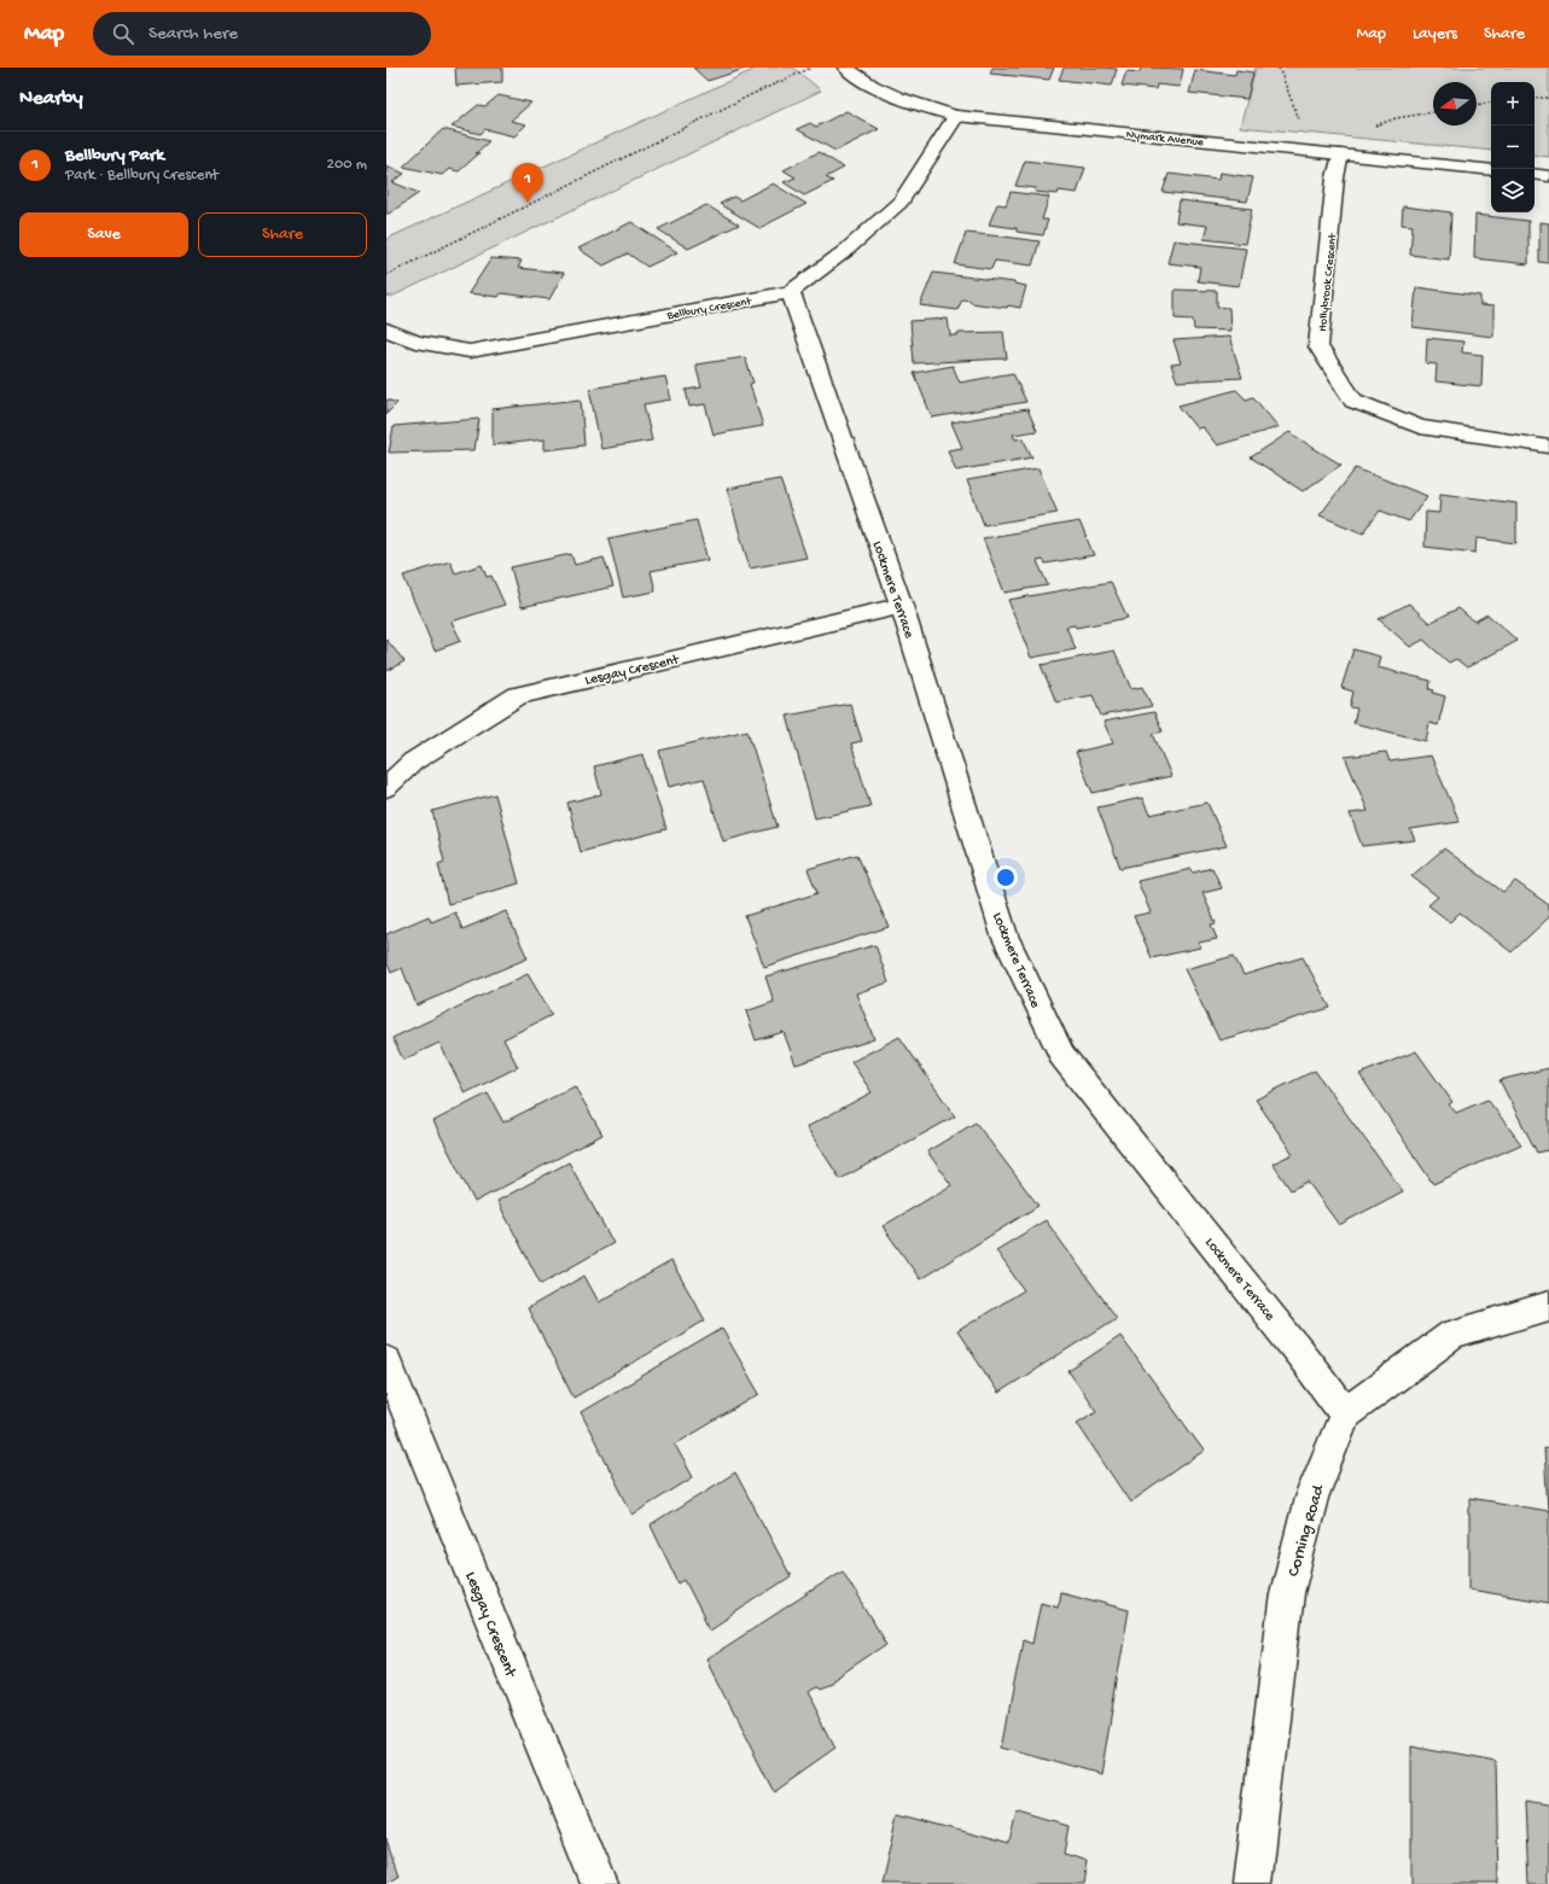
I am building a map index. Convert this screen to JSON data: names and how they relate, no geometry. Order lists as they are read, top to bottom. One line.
{"streets":{"street":["Nymark Avenue","Hollybrook Crescent","Bellbury Crescent","Lockmere Terrace","Lesgay Crescent","Corning Road"]},"crossings":[["Nymark Avenue","Hollybrook Crescent"],["Nymark Avenue","Bellbury Crescent"],["Bellbury Crescent","Lockmere Terrace"],["Lockmere Terrace","Lesgay Crescent"],["Lockmere Terrace","Corning Road"]],"north":"left","page":{"header":"Map","search":"Search here","nav":["Map","Layers","Share"],"heading":"Nearby","map_buttons":["+","−"],"list":[{"mark":"1","name":"Bellbury Park","note":"Park · Bellbury Crescent","value":"200 m"}],"pins":"1","buttons":["Save","Share"]}}
